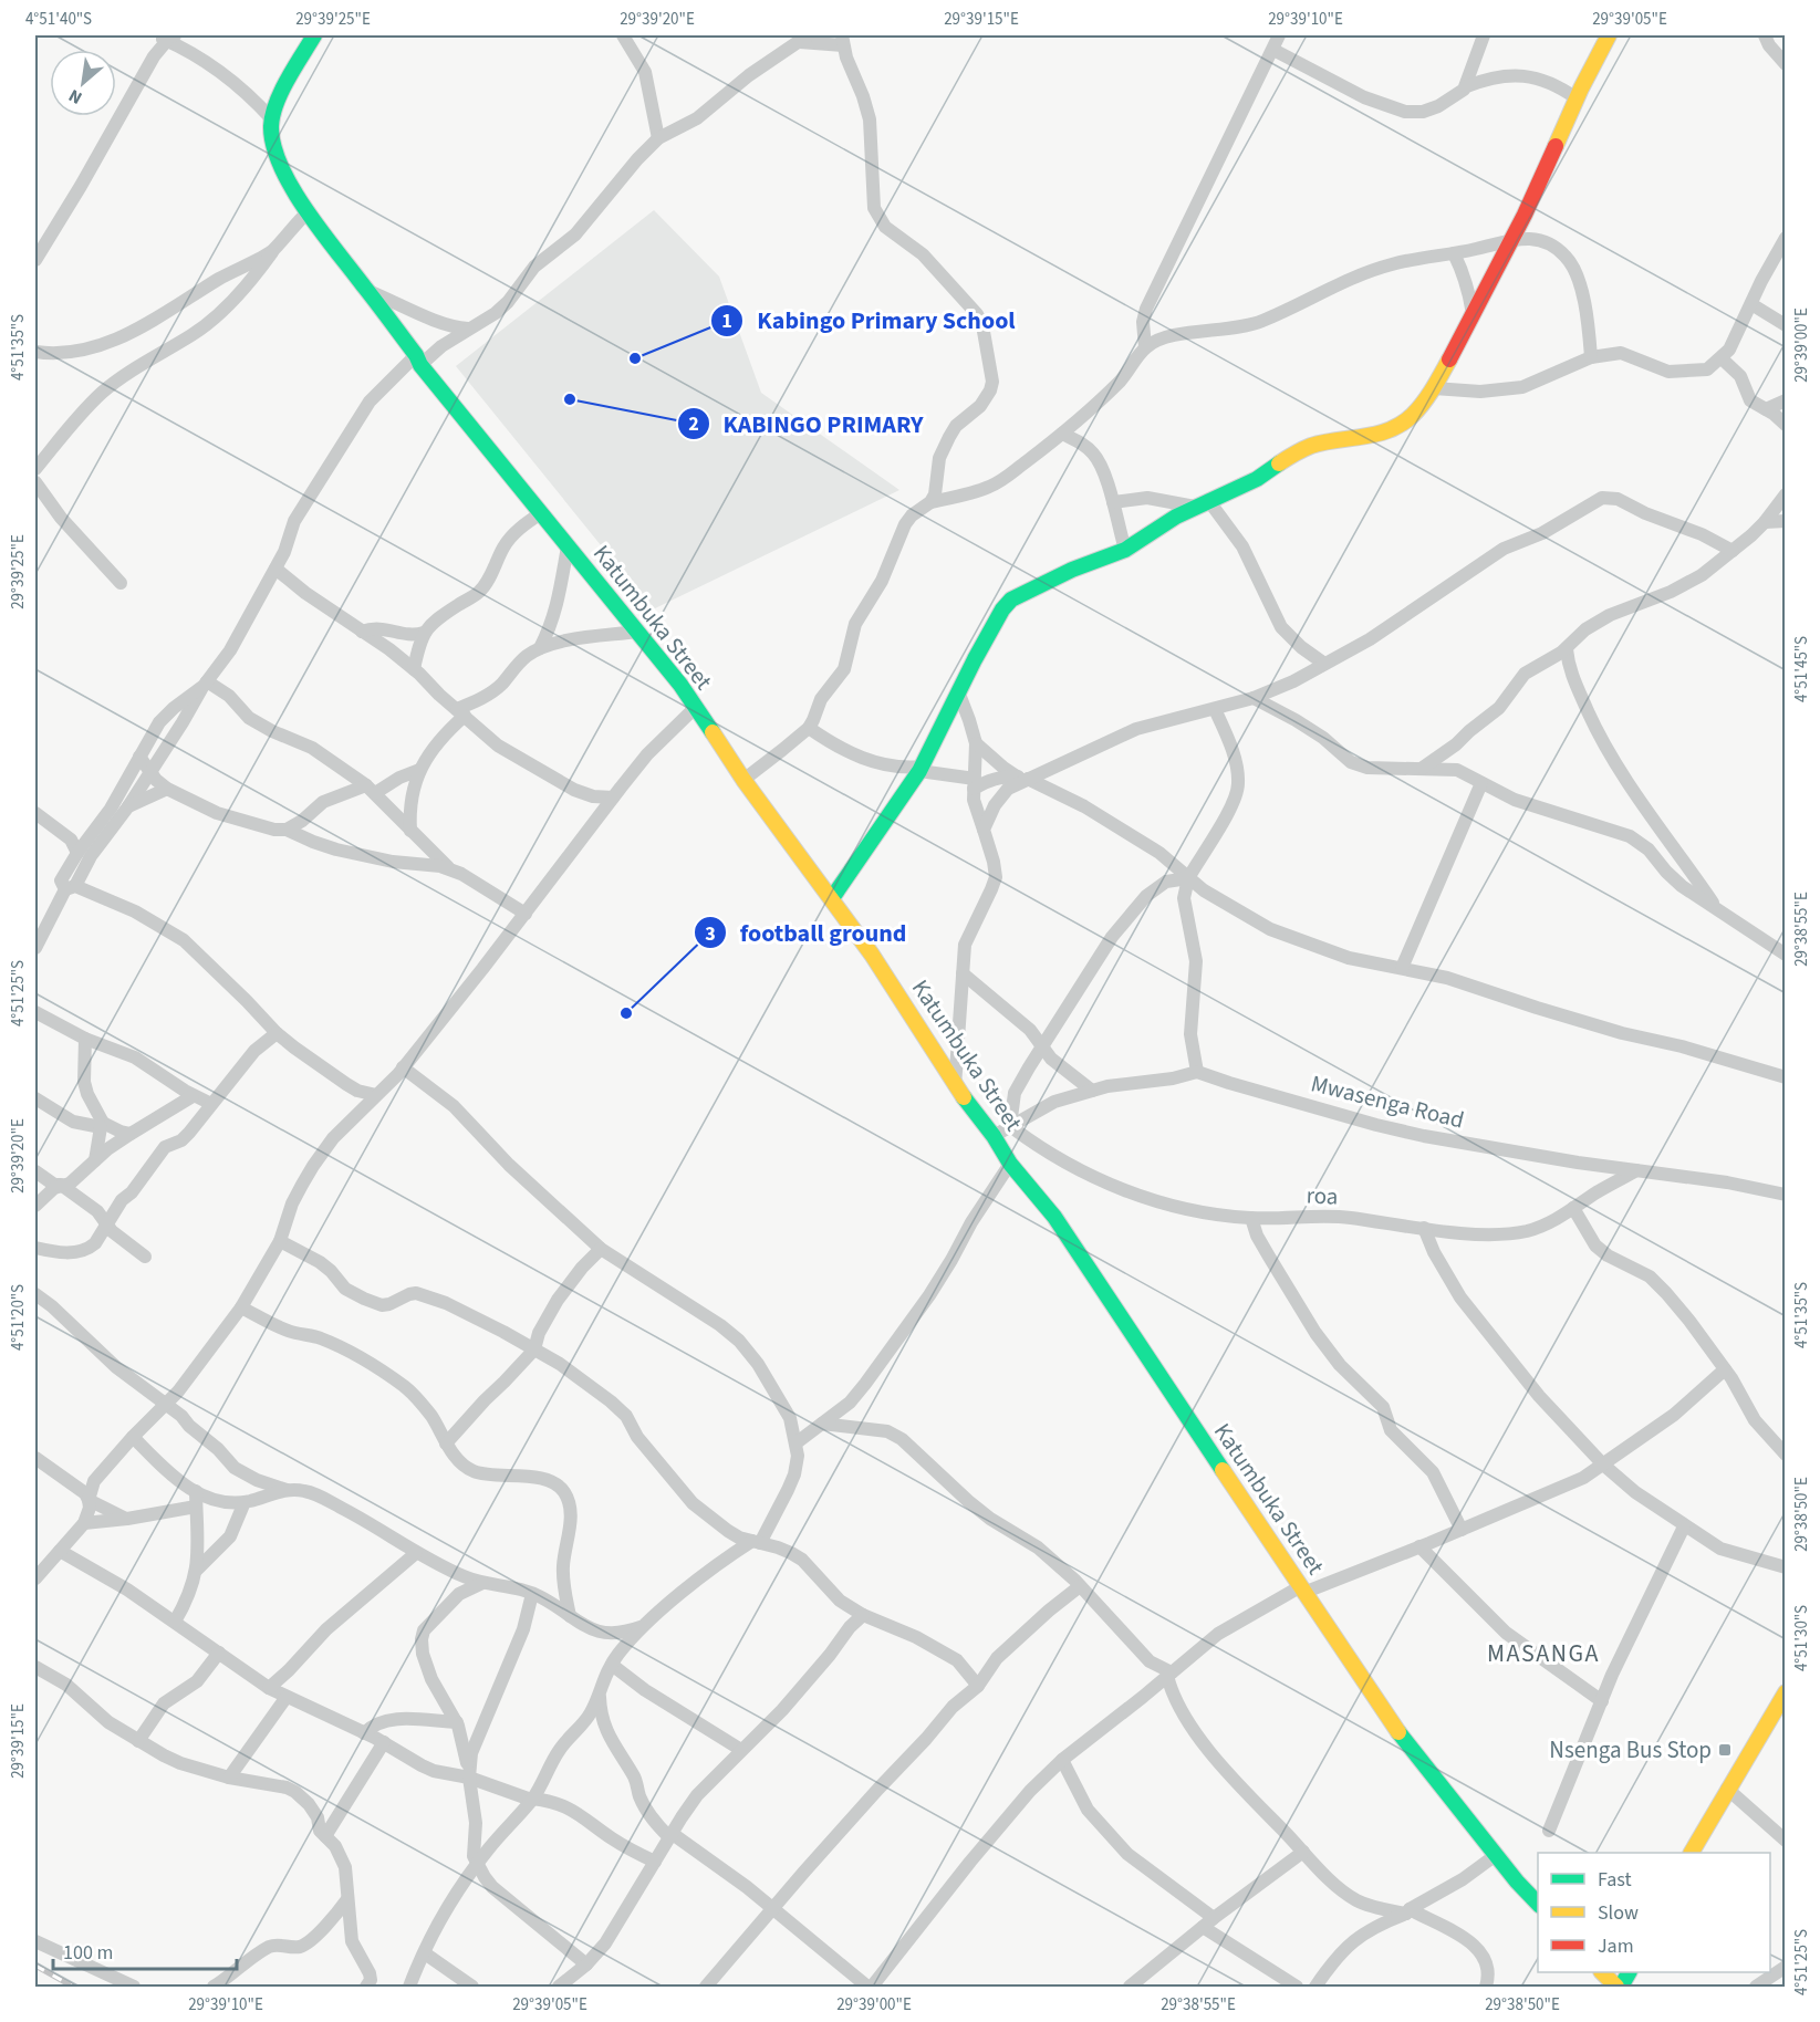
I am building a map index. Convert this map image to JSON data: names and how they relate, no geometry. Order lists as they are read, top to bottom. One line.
{"streets":{"main road":["Katumbuka Street"],"street":["Mwasenga Road","roa"]},"crossings":[["Mwasenga Road","roa"]],"districts":["MASANGA"],"places":{"other":["Kabingo Primary School","KABINGO PRIMARY","football ground"],"transit":["Nsenga Bus Stop"]},"legend":["Fast","Slow","Jam"],"scale_bar":"100 m","north":"bottom left","coordinates":["4°51'40\"S","29°39'25\"E","29°39'20\"E","29°39'15\"E","29°39'10\"E","29°39'05\"E","29°39'00\"E","4°51'35\"S","4°51'45\"S","29°38'55\"E","4°51'25\"S","4°51'20\"S","29°38'50\"E","4°51'30\"S"]}
